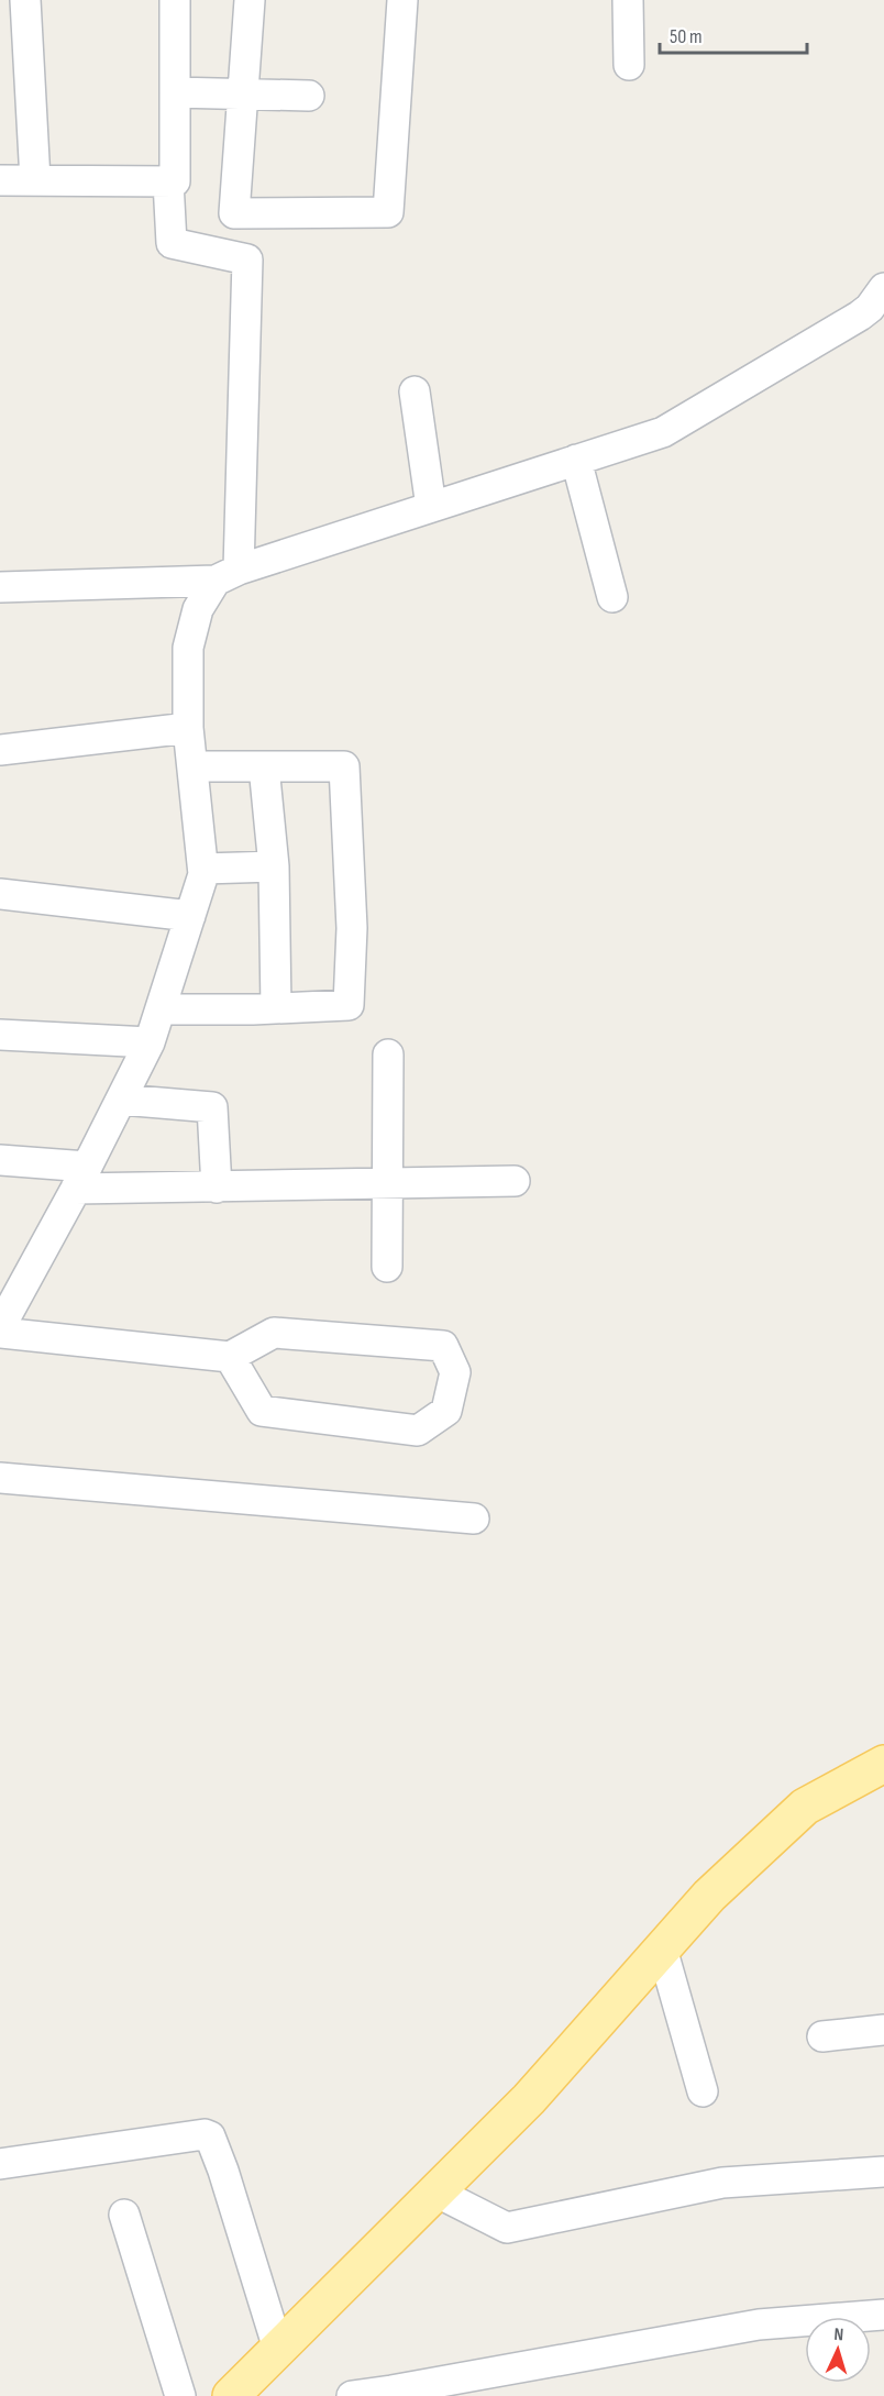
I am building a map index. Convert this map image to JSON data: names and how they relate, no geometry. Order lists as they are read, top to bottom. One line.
{"scale_bar":"50 m","north":"top"}
